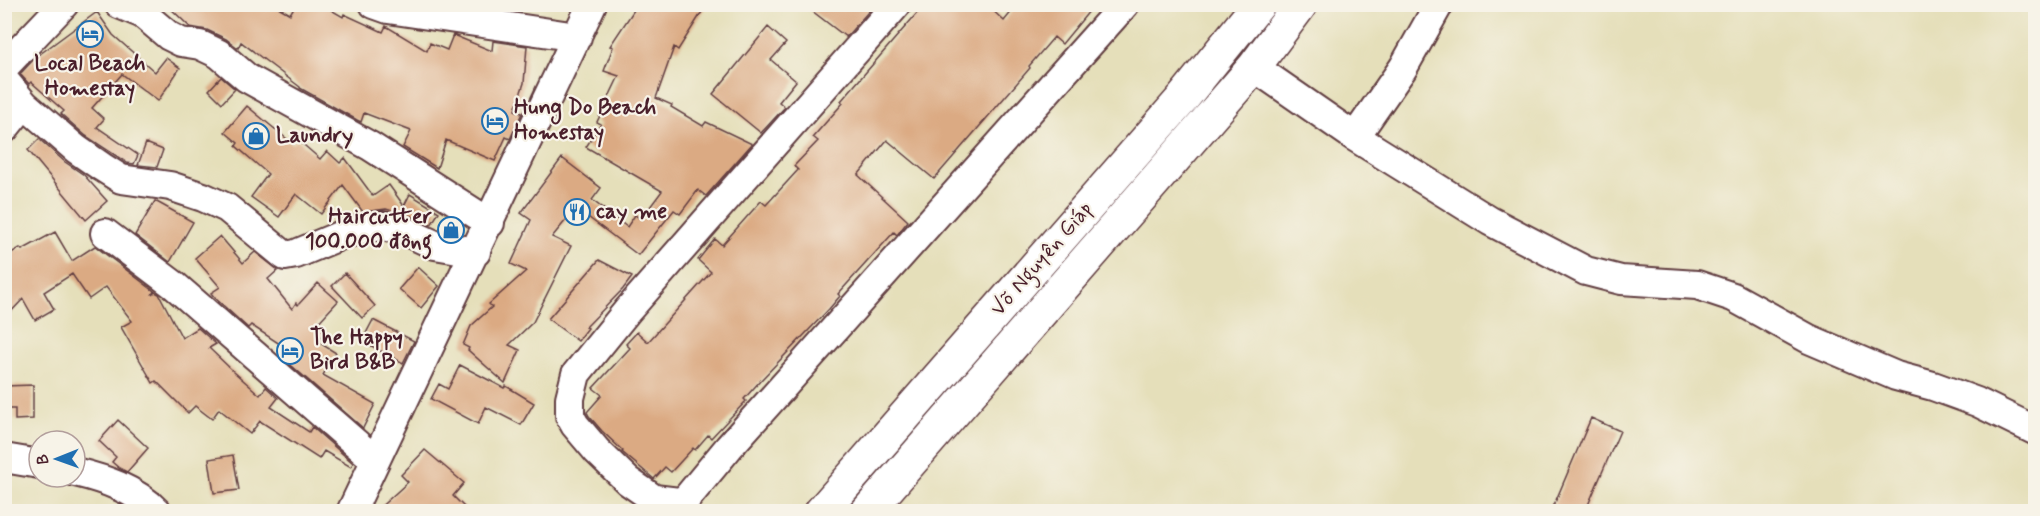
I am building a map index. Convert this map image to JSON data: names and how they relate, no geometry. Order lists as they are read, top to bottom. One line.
{"streets":{"main road":["Võ Nguyên Giáp"]},"places":{"hotel":["Local Beach Homestay","Hung Do Beach Homestay","The Happy Bird B&B"],"shop":["Laundry","Haircutter 100.000 đông"],"restaurant":["cay me"]},"north":"left"}
